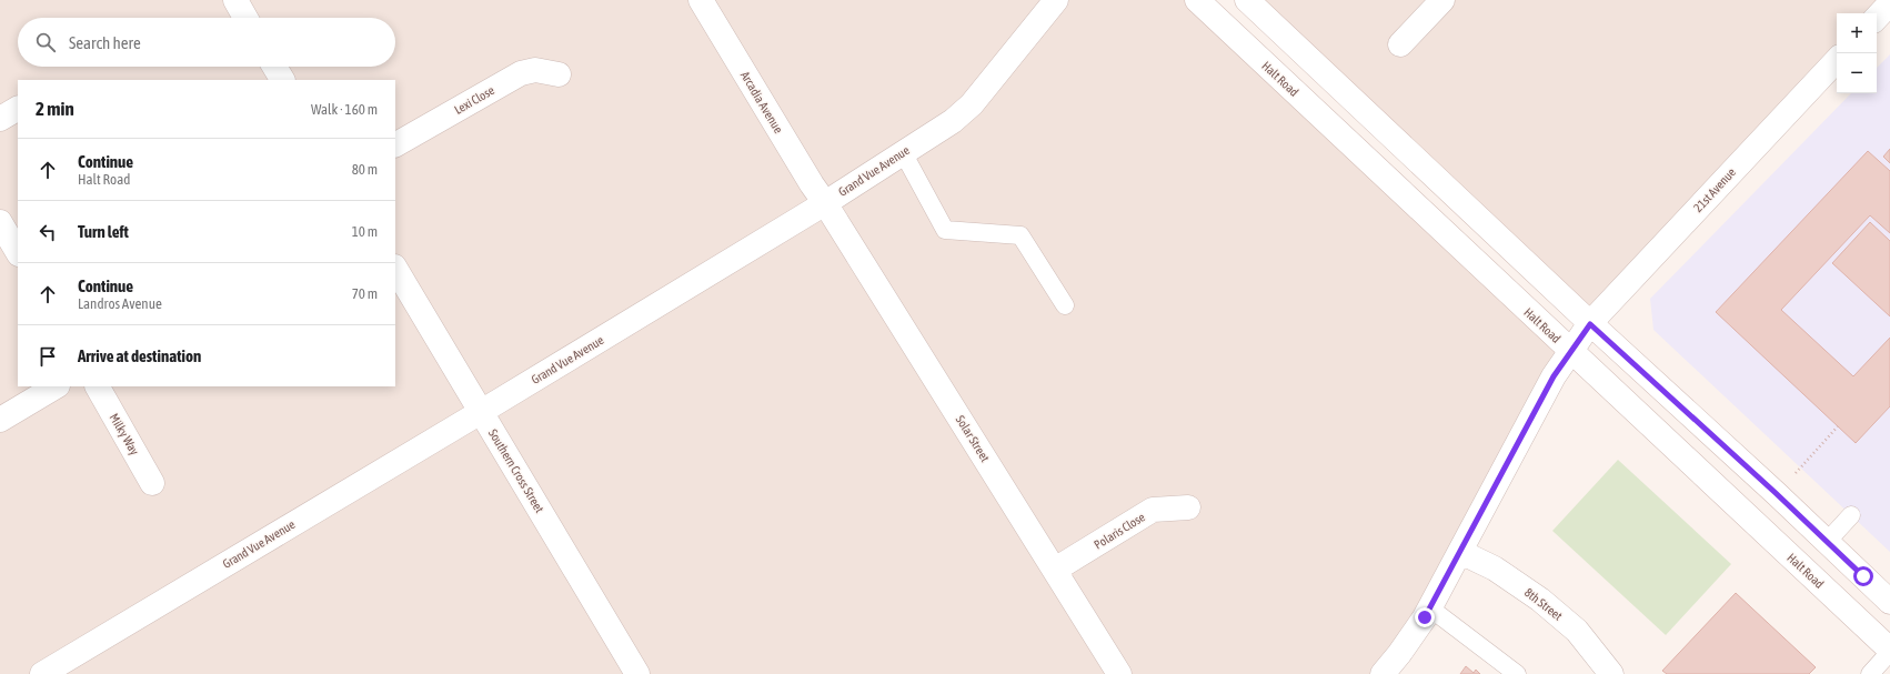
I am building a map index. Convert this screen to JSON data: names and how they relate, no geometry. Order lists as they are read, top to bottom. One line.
{"streets":{"street":["Halt Road","Lexi Close","Arcadia Avenue","Grand Vue Avenue","21st Avenue","Milky Way","Solar Street","Southern Cross Street","Polaris Close","8th Street"]},"crossings":[["Halt Road","21st Avenue"],["Arcadia Avenue","Grand Vue Avenue"],["Arcadia Avenue","Solar Street"],["Grand Vue Avenue","Solar Street"],["Grand Vue Avenue","Southern Cross Street"],["21st Avenue","8th Street"],["Solar Street","Polaris Close"]],"page":{"map_buttons":["+","−"],"search":"Search here","heading":["2 min","Walk · 160 m"],"list":[["Continue","Halt Road","80 m"],["Turn left","10 m"],["Continue","Landros Avenue","70 m"],"Arrive at destination"]}}
